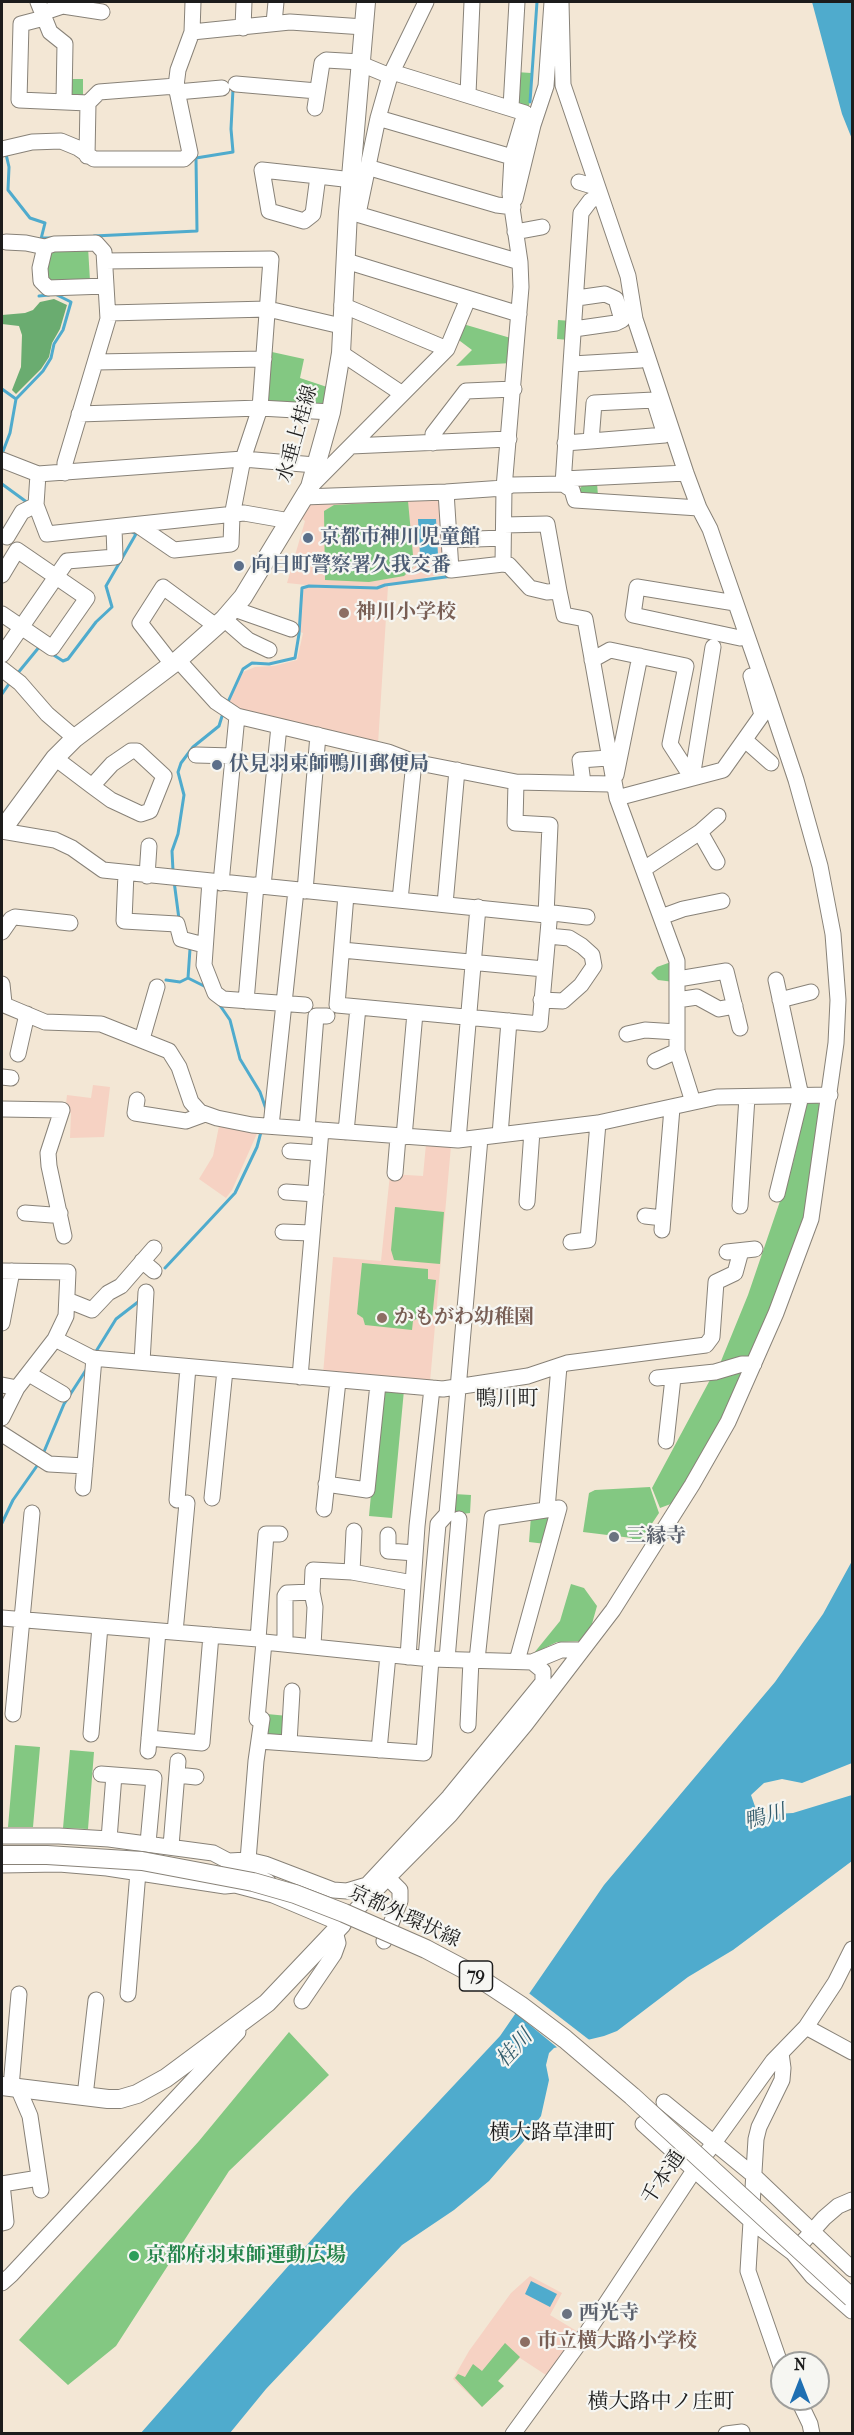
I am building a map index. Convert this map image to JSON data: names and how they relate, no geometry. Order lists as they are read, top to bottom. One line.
{"streets":{"main road":["水垂上桂線","京都外環状線","79"],"street":["千本通"]},"districts":["鴨川町","横大路草津町","横大路中ノ庄町"],"water":["鴨川","桂川"],"places":["京都市神川児童館","向日町警察署久我交番","神川小学校","伏見羽束師鴨川郵便局","かもがわ幼稚園","三縁寺","京都府羽束師運動広場","西光寺","市立横大路小学校"],"north":"top"}
